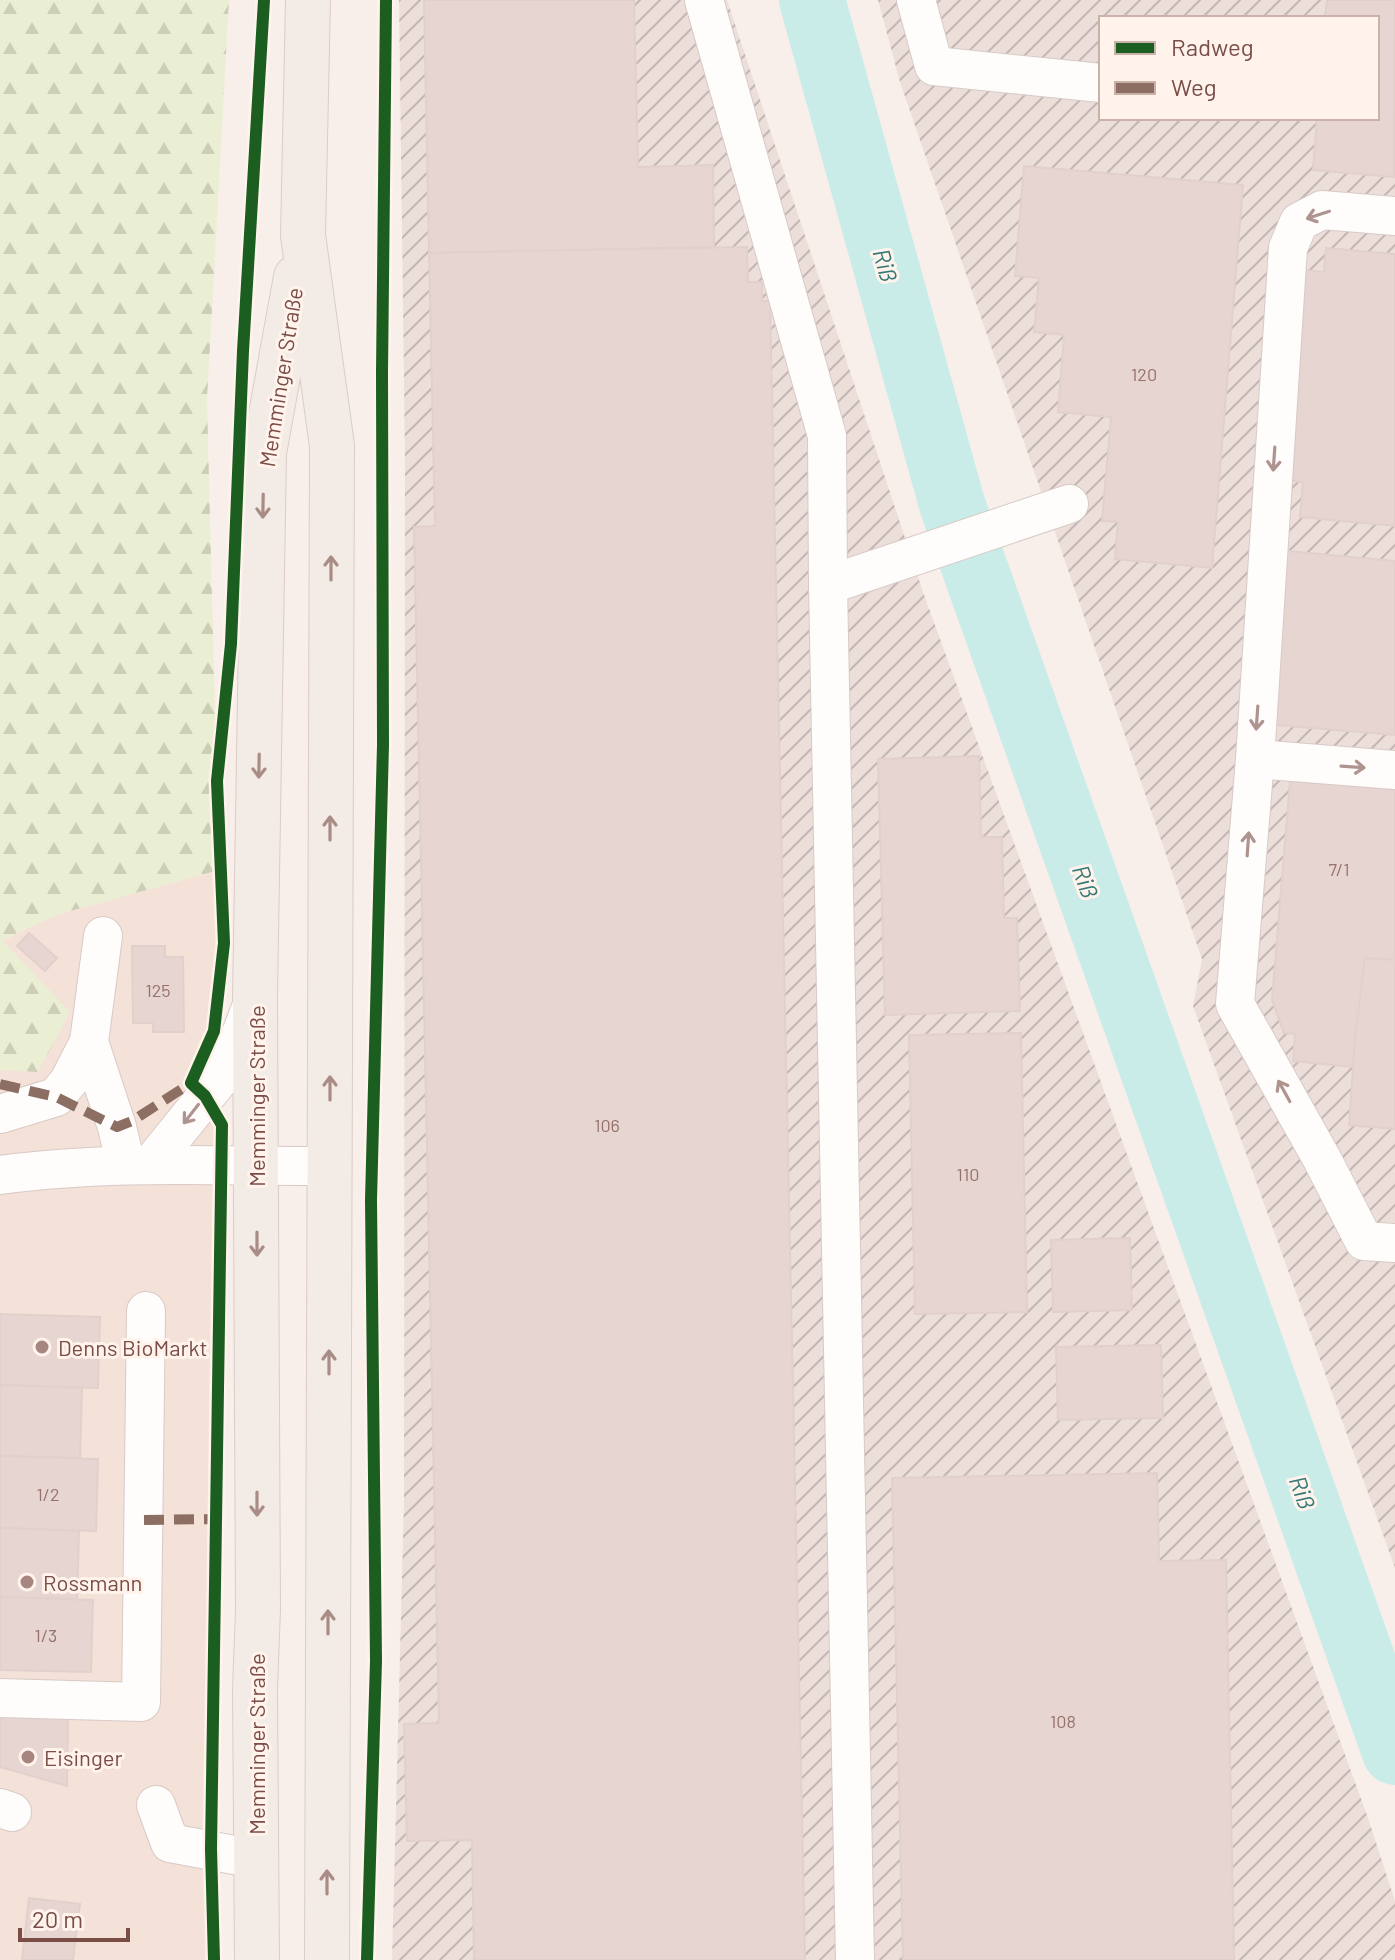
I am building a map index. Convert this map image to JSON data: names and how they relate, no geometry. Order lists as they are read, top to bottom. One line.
{"streets":{"main road":["Memminger Straße"]},"water":["Riß"],"places":["Denns BioMarkt","Rossmann","Eisinger"],"house_numbers":["120","7/1","125","106","110","1/2","1/3","108"],"legend":["Radweg","Weg"],"scale_bar":"20 m"}
